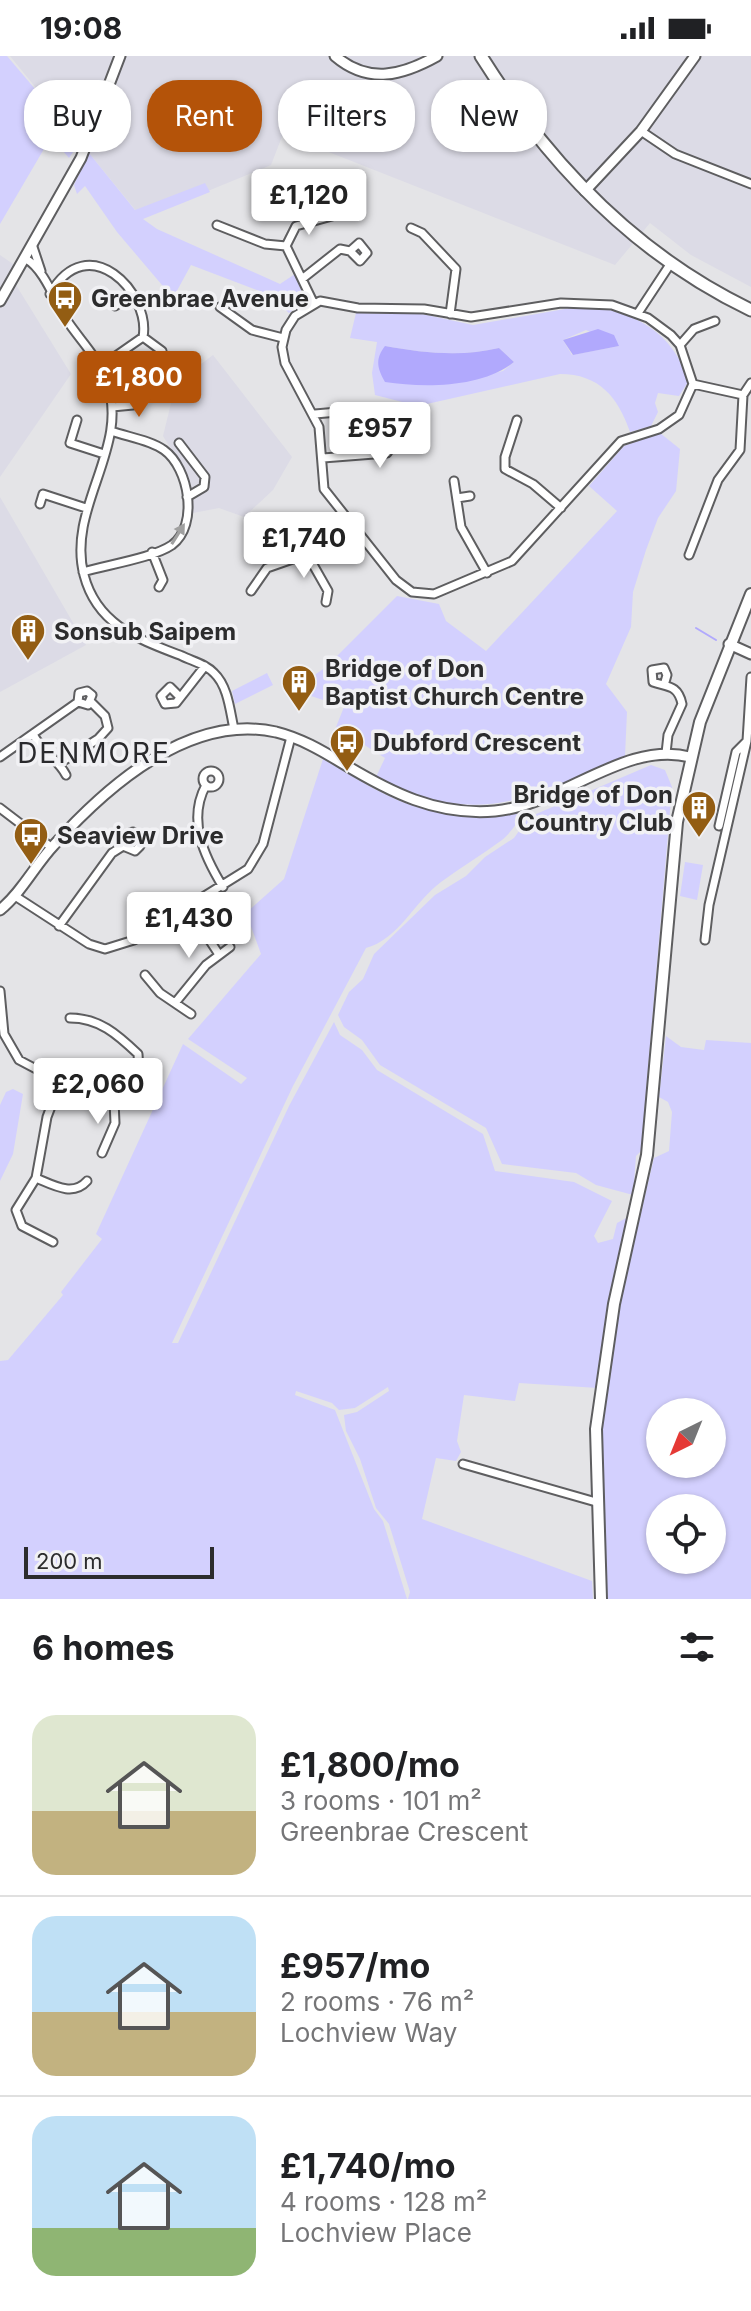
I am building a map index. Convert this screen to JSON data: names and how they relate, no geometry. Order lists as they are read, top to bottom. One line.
{"districts":["DENMORE"],"places":{"bus stop":["Greenbrae Avenue","Dubford Crescent","Seaview Drive"],"building":["Sonsub Saipem","Bridge of Don Baptist Church Centre","Bridge of Don Country Club"]},"scale_bar":"200 m","north":"bottom left","page":{"status":"19:08","chip":["Buy","Rent","Filters","New"],"price":["£1,120","£1,800","£957","£1,740","£1,430","£2,060"],"scale":"200 m","heading":"6 homes","list":[{"name":"£1,800/mo","note":"3 rooms · 101 m² · Greenbrae Crescent"},{"name":"£957/mo","note":"2 rooms · 76 m² · Lochview Way"},{"name":"£1,740/mo","note":"4 rooms · 128 m² · Lochview Place"}]}}
